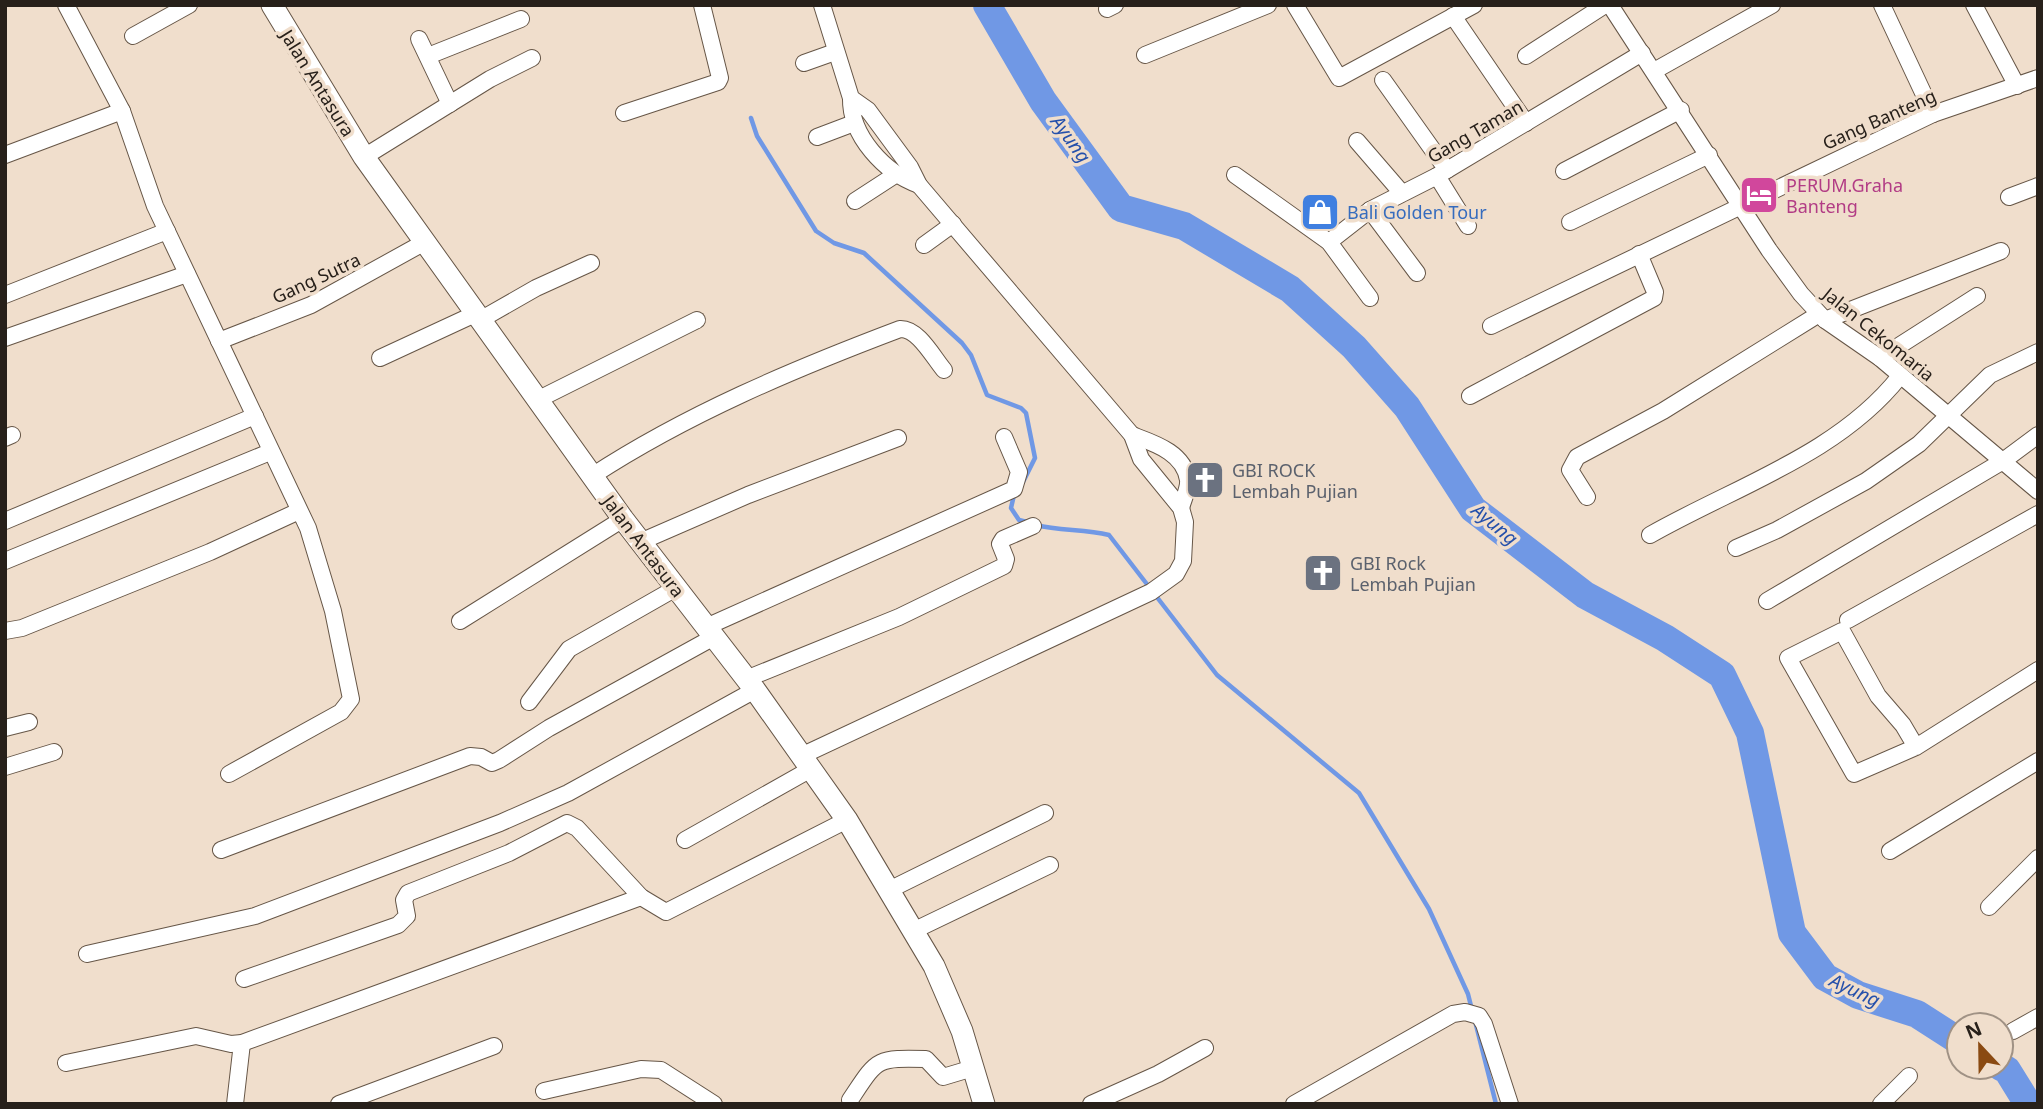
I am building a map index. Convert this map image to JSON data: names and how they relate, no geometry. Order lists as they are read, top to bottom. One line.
{"streets":{"main road":["Jalan Antasura"],"street":["Gang Banteng","Gang Taman","Gang Sutra","Jalan Cekomaria"]},"crossings":[["Jalan Antasura","Gang Sutra"],["Gang Banteng","Jalan Cekomaria"],["Gang Taman","Jalan Cekomaria"]],"water":["Ayung"],"places":{"hotel":["PERUM.Graha Banteng"],"shop":["Bali Golden Tour"],"church":["GBI ROCK Lembah Pujian","GBI Rock Lembah Pujian"]},"north":"top"}
